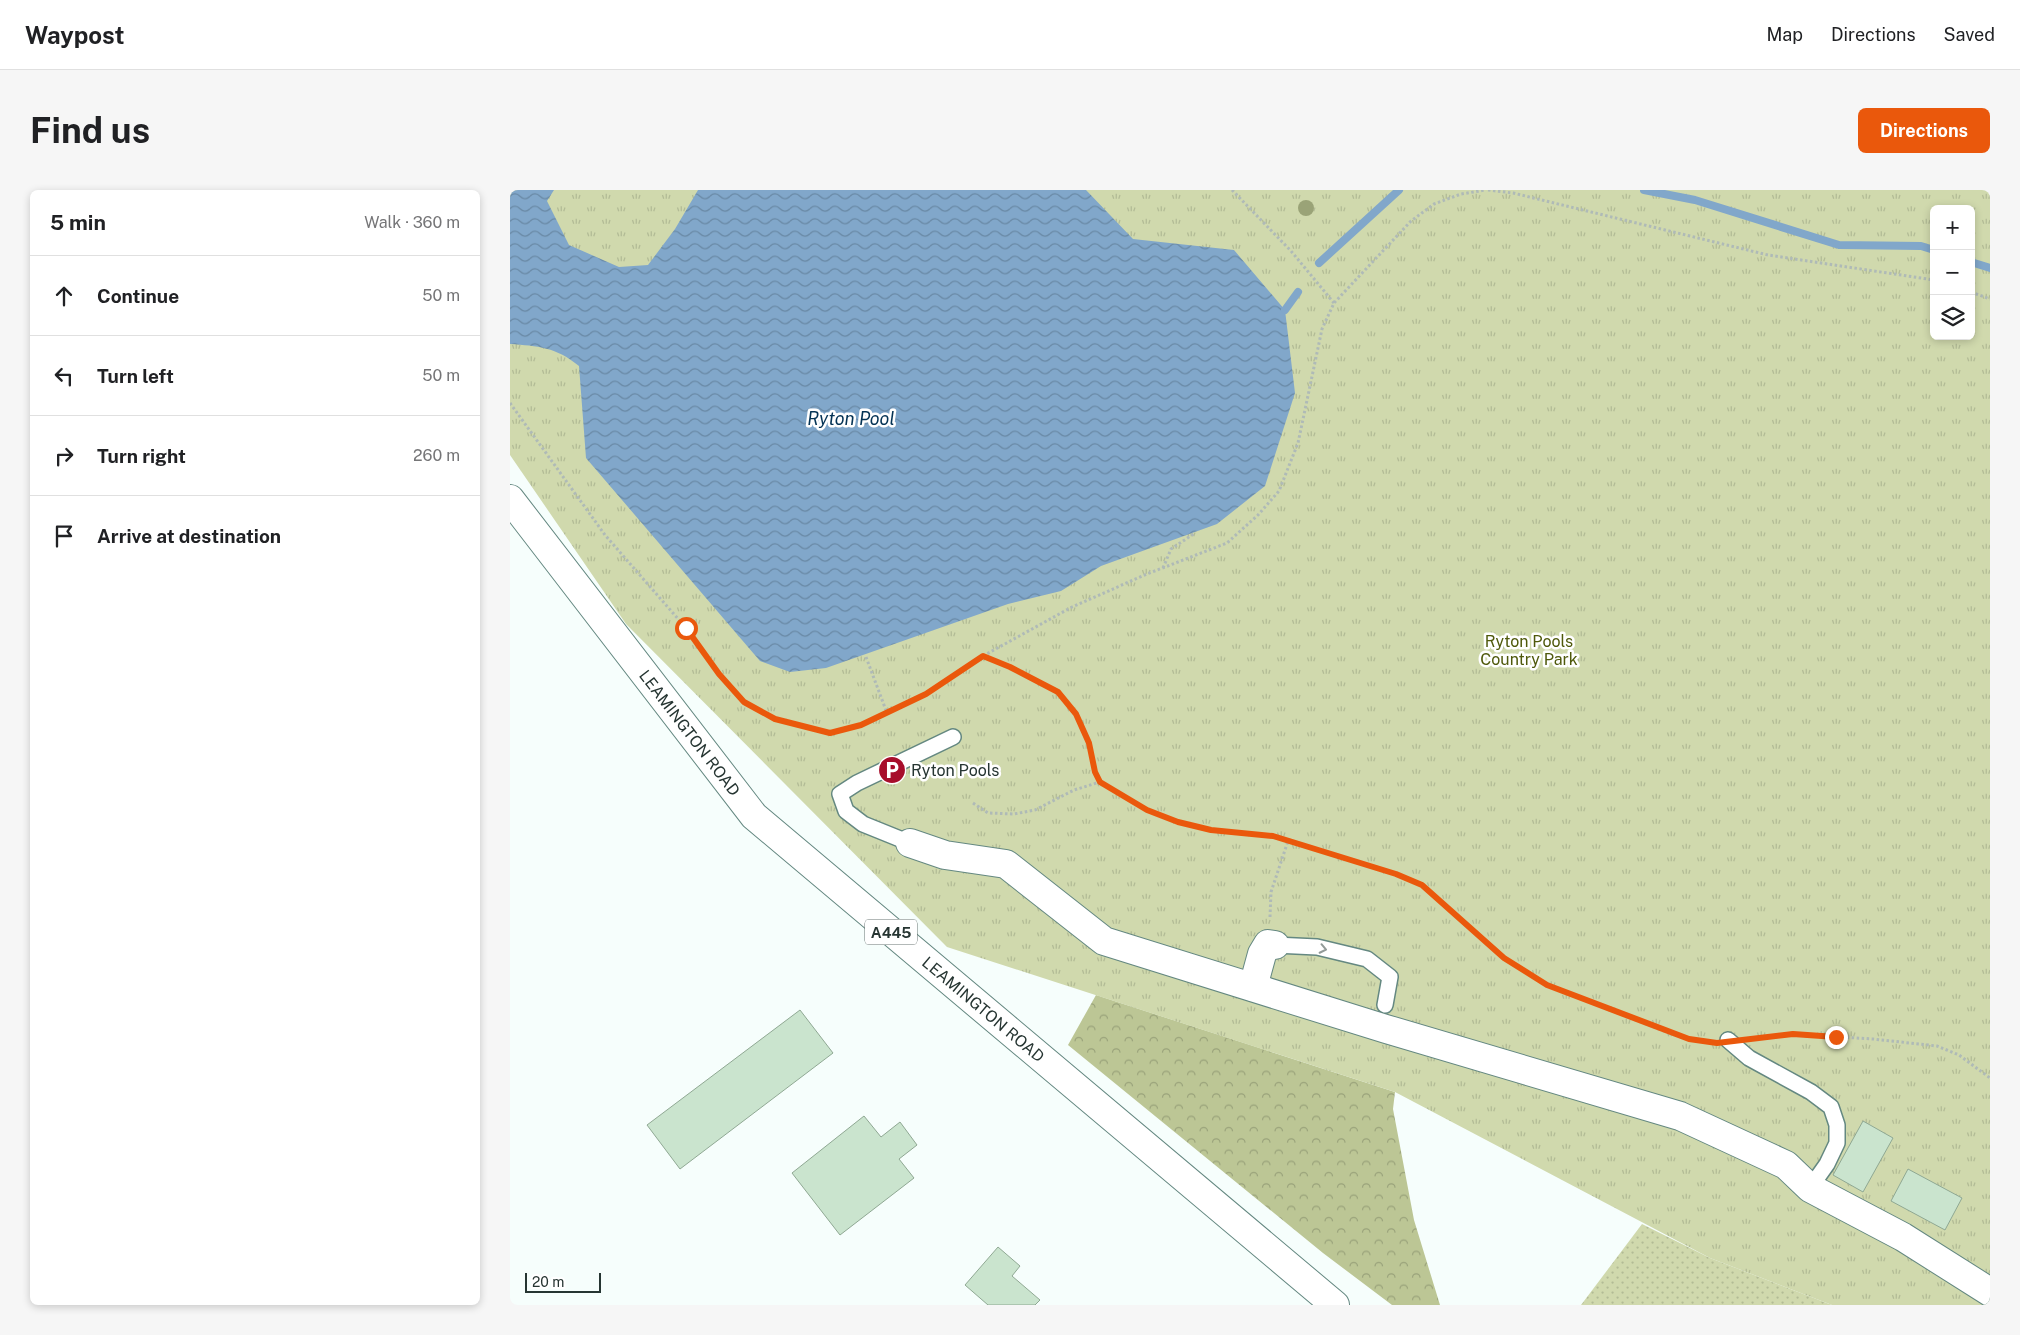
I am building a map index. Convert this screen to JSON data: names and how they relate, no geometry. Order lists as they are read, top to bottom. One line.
{"streets":{"street":["LEAMINGTON ROAD","A445"]},"water":["Ryton Pool"],"parks":["Ryton Pools Country Park"],"places":{"parking":["Ryton Pools"]},"scale_bar":"20 m","page":{"header":"Waypost","nav":["Map","Directions","Saved"],"buttons":"Directions","title":"Find us","heading":["5 min","Walk · 360 m"],"map_buttons":["+","−"],"list":[["Continue","50 m"],["Turn left","50 m"],["Turn right","260 m"],"Arrive at destination"],"scale":"20 m"}}
